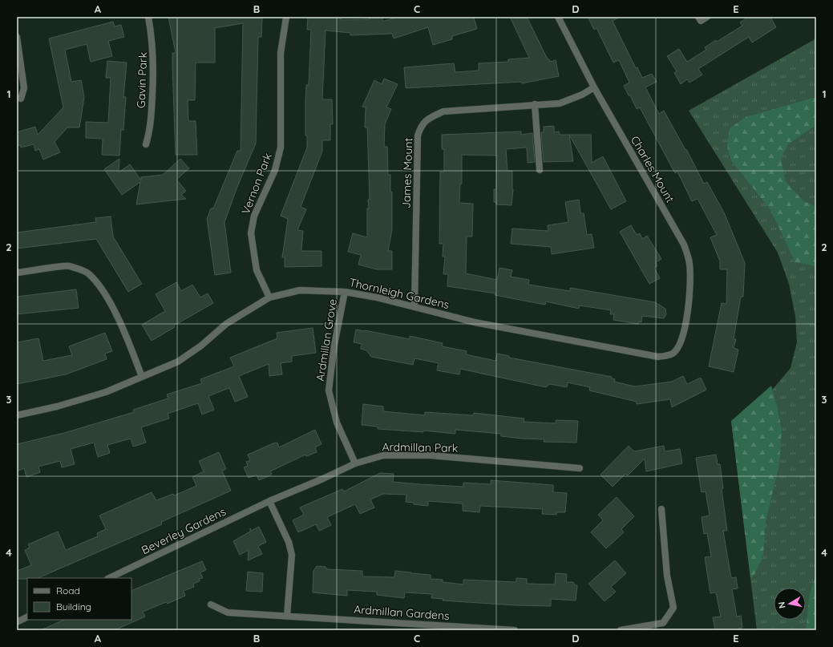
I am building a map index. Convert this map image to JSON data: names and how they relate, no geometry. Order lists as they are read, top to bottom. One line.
{"streets":{"street":["Gavin Park","Charles Mount","James Mount","Vernon Park","Thornleigh Gardens","Ardmillan Grove","Ardmillan Park","Beverley Gardens","Ardmillan Gardens"]},"crossings":[["Charles Mount","James Mount"],["Charles Mount","Thornleigh Gardens"],["James Mount","Thornleigh Gardens"],["Vernon Park","Thornleigh Gardens"],["Thornleigh Gardens","Ardmillan Grove"],["Ardmillan Grove","Ardmillan Park"],["Ardmillan Park","Beverley Gardens"]],"legend":["Road","Building"],"north":"left","grid":{"columns":["A","B","C","D","E"],"rows":["1","2","3","4"]}}
